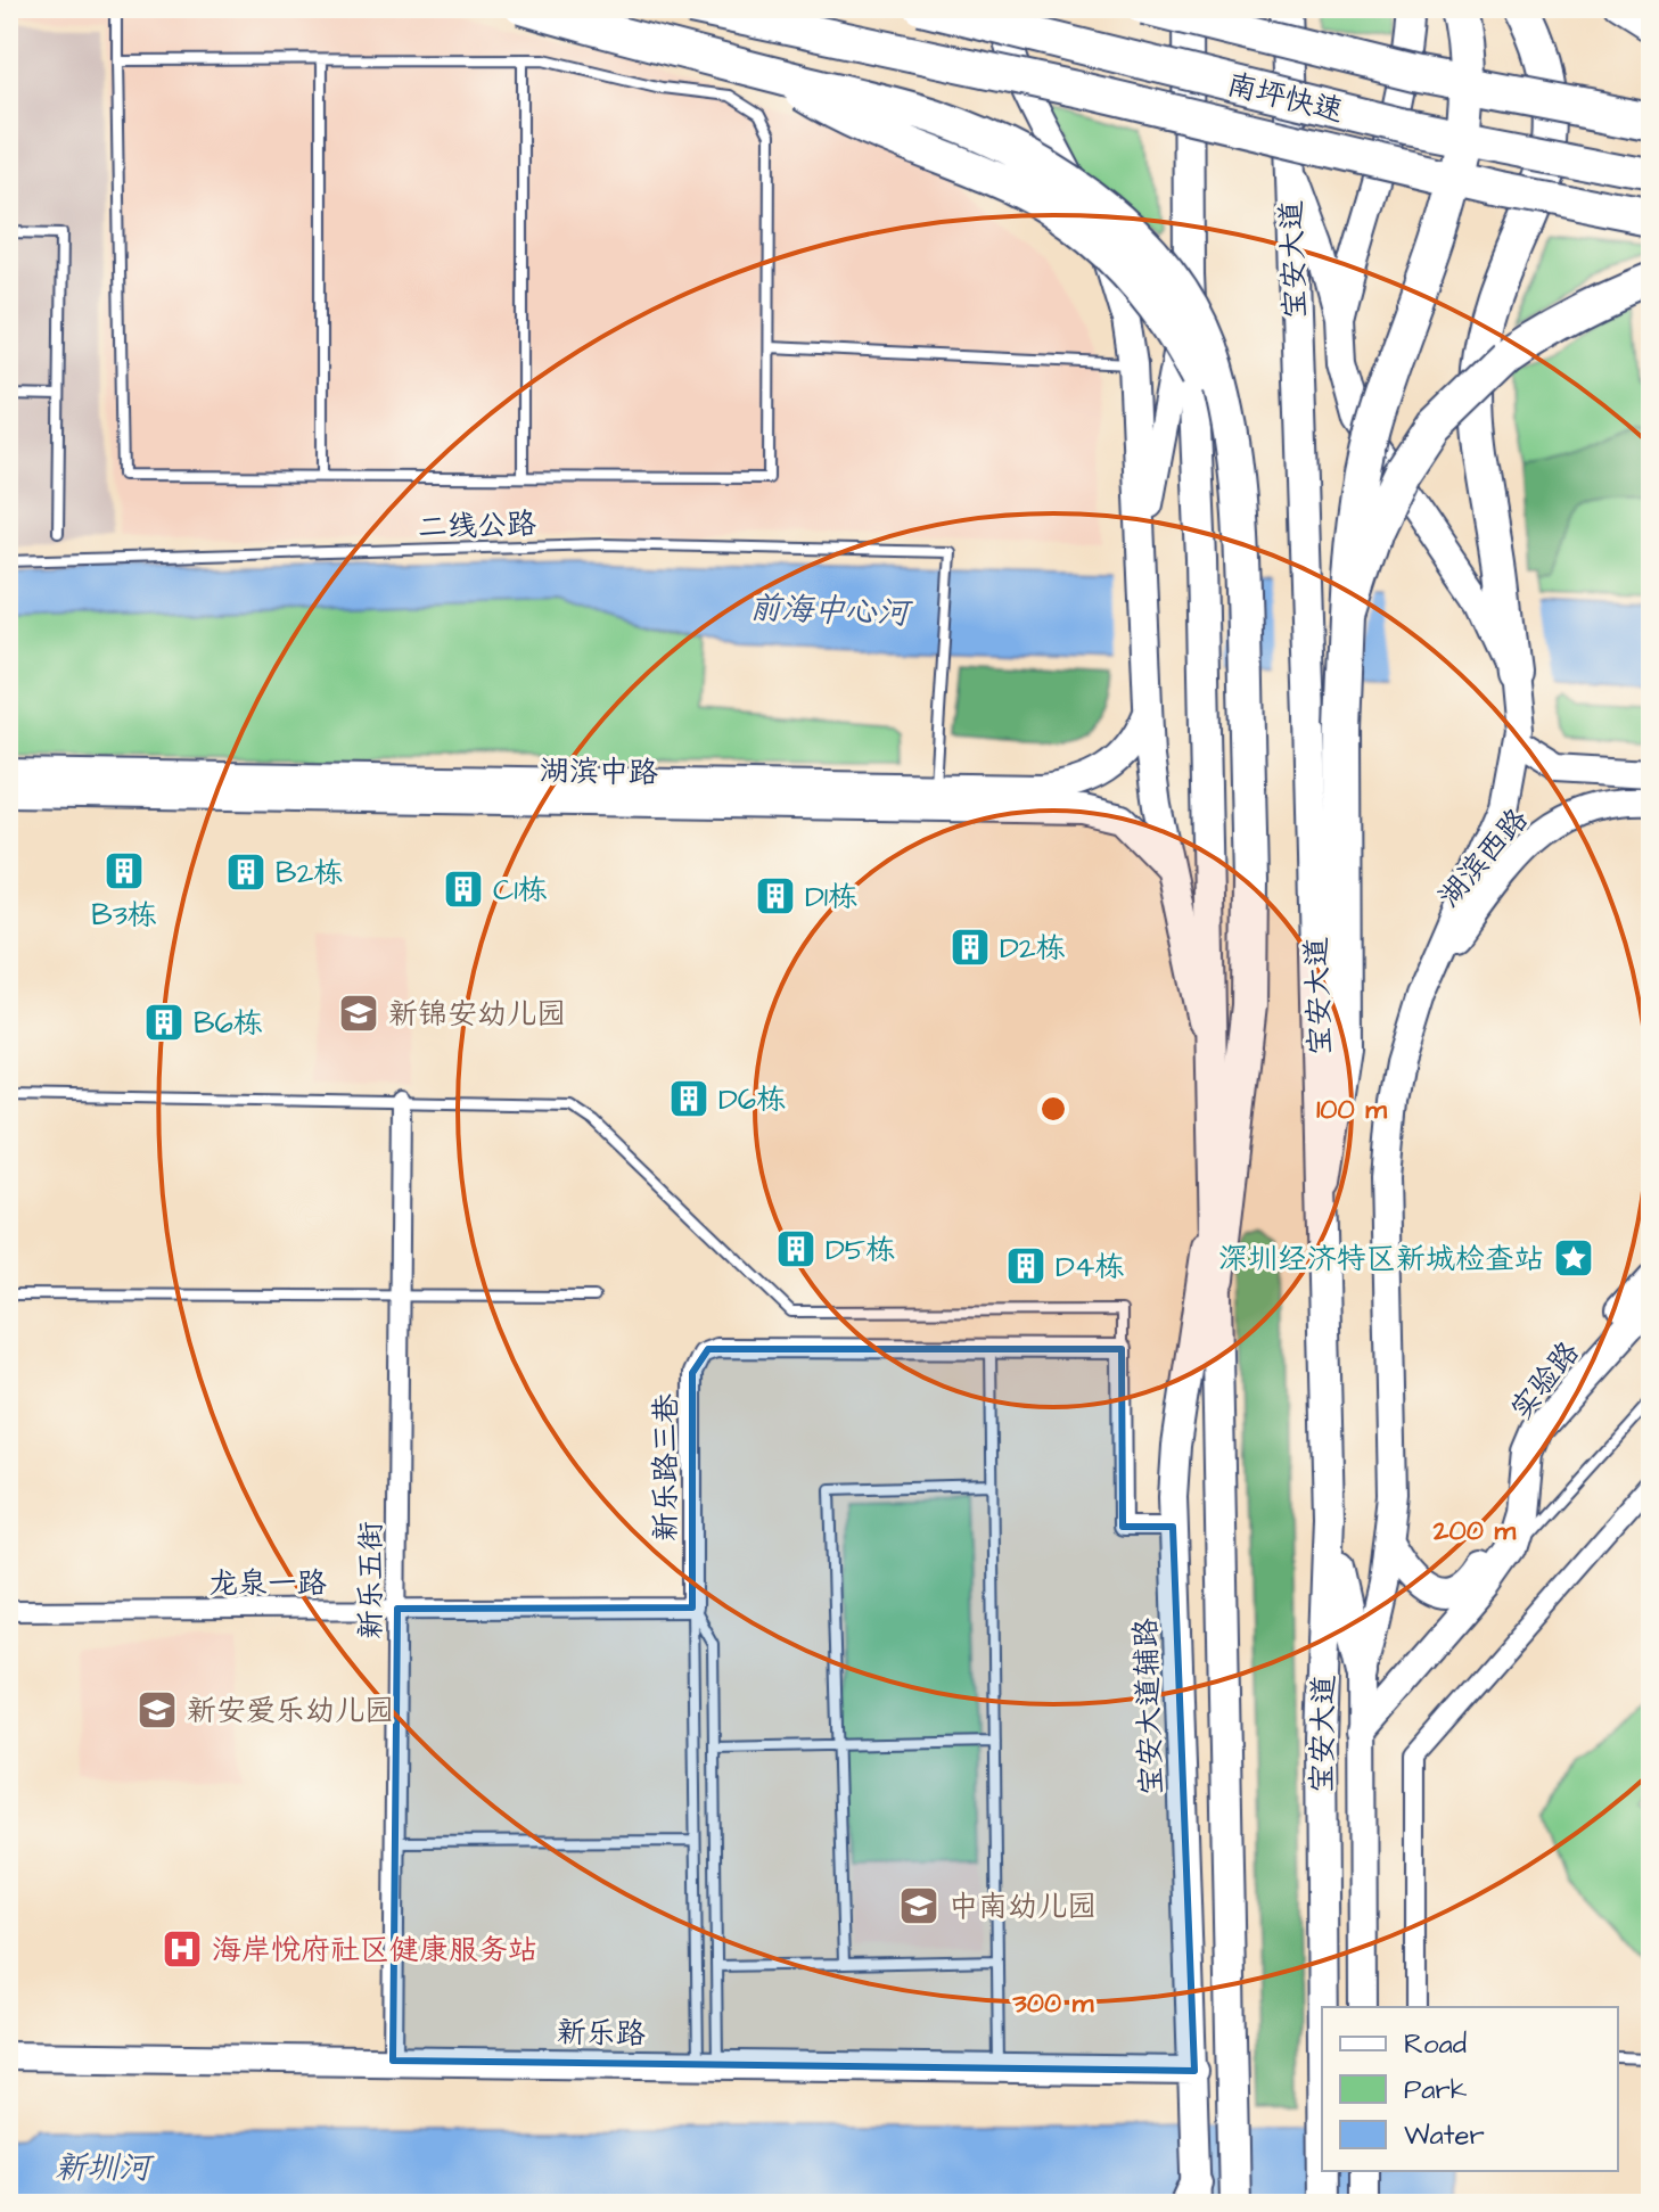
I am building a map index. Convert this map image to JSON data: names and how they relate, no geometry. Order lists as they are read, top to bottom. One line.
{"streets":{"highway":["南坪快速"],"main road":["宝安大道","湖滨中路","湖滨西路","实验路","宝安大道辅路","新乐路"],"street":["新乐路三巷","新乐五街","龙泉一路"],"lane":["二线公路"]},"crossings":[["二线公路","湖滨中路"],["新乐路三巷","龙泉一路"],["新乐路三巷","新乐路"],["新乐五街","龙泉一路"],["新乐五街","新乐路"],["宝安大道辅路","新乐路"]],"water":["前海中心河","新圳河"],"places":{"building":["B3栋","B2栋","C1栋","D1栋","D2栋","B6栋","D6栋","D5栋","D4栋"],"school or university":["新锦安幼儿园","新安爱乐幼儿园","中南幼儿园"],"place":["深圳经济特区新城检查站"],"hospital":["海岸悦府社区健康服务站"]},"legend":["Road","Park","Water"],"rings":["100 m","200 m","300 m"]}
